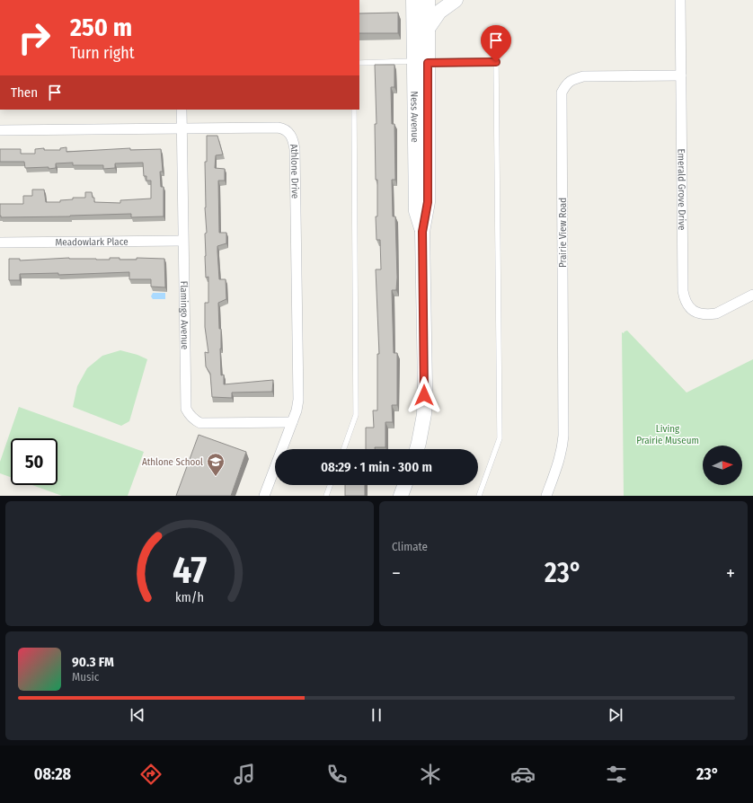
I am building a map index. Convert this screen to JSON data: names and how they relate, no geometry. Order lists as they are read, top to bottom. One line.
{"streets":{"main road":["Ness Avenue"],"street":["Athlone Drive","Emerald Grove Drive","Prairie View Road","Meadowlark Place","Flamingo Avenue"]},"crossings":[["Athlone Drive","Flamingo Avenue"],["Emerald Grove Drive","Prairie View Road"],["Meadowlark Place","Flamingo Avenue"]],"parks":["Living Prairie Museum"],"places":{"school or university":["Athlone School"]},"north":"right","page":{"turn":["250 m","Turn right"],"then":"Then","limit":"50","trip":"08:29 · 1 min · 300 m","tile":"Climate","heat":["−","23°","+"],"song":["90.3 FM","Music"],"tabs":["08:28","23°"],"gauge":["47","km/h"]}}
